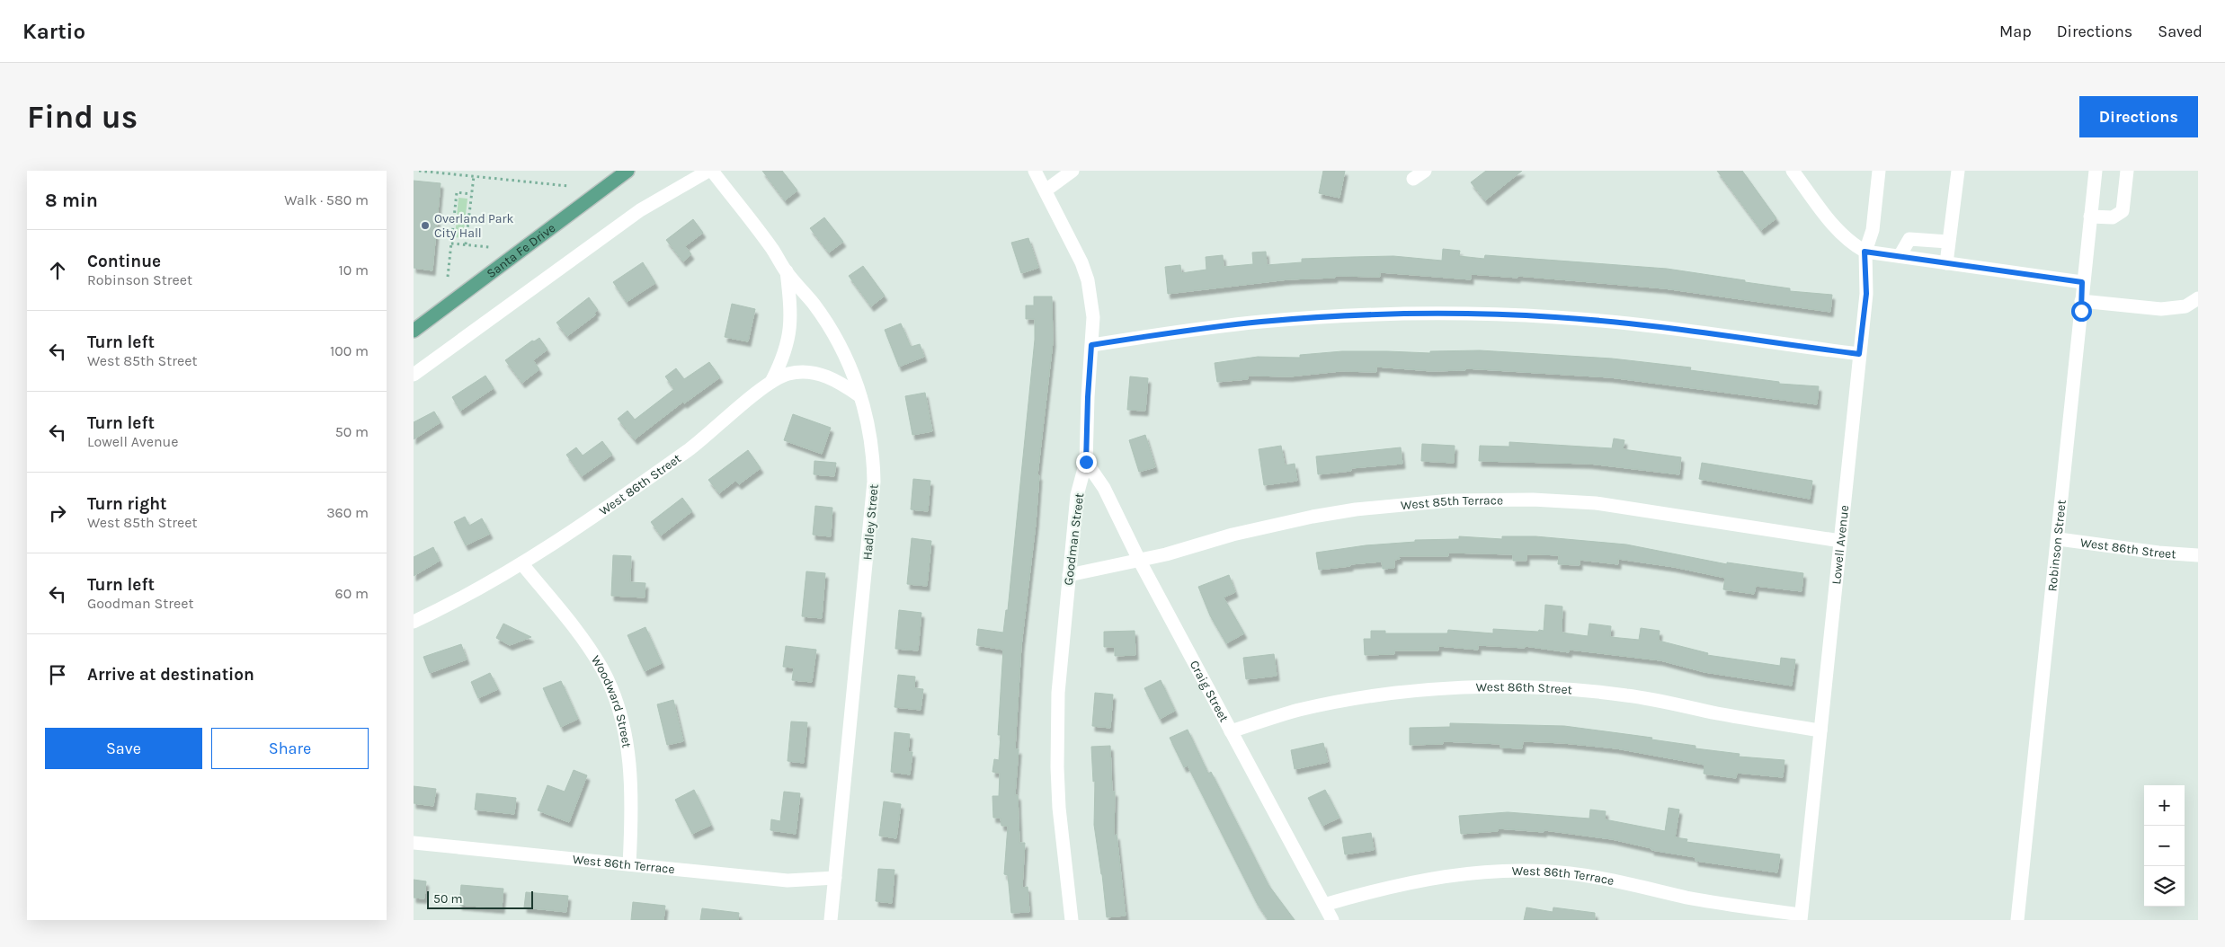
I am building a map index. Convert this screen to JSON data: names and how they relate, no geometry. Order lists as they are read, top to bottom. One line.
{"streets":{"main road":["Santa Fe Drive"],"street":["West 86th Street","West 85th Terrace","Hadley Street","Goodman Street","Lowell Avenue","Robinson Street","Craig Street","Woodward Street","West 86th Terrace"]},"crossings":[["West 86th Street","Hadley Street"],["West 86th Street","Lowell Avenue"],["West 86th Street","Robinson Street"],["West 86th Street","Craig Street"],["West 86th Street","Woodward Street"],["West 85th Terrace","Goodman Street"],["West 85th Terrace","Lowell Avenue"],["West 85th Terrace","Craig Street"],["Hadley Street","West 86th Terrace"],["Goodman Street","Craig Street"],["Lowell Avenue","West 86th Terrace"],["Craig Street","West 86th Terrace"],["Woodward Street","West 86th Terrace"]],"places":["Overland Park City Hall"],"scale_bar":"50 m","page":{"header":"Kartio","nav":["Map","Directions","Saved"],"buttons":["Directions",["Save","Share"]],"title":"Find us","heading":["8 min","Walk · 580 m"],"list":[["Continue","Robinson Street","10 m"],["Turn left","West 85th Street","100 m"],["Turn left","Lowell Avenue","50 m"],["Turn right","West 85th Street","360 m"],["Turn left","Goodman Street","60 m"],"Arrive at destination"],"map_buttons":["+","−"],"scale":"50 m"}}
